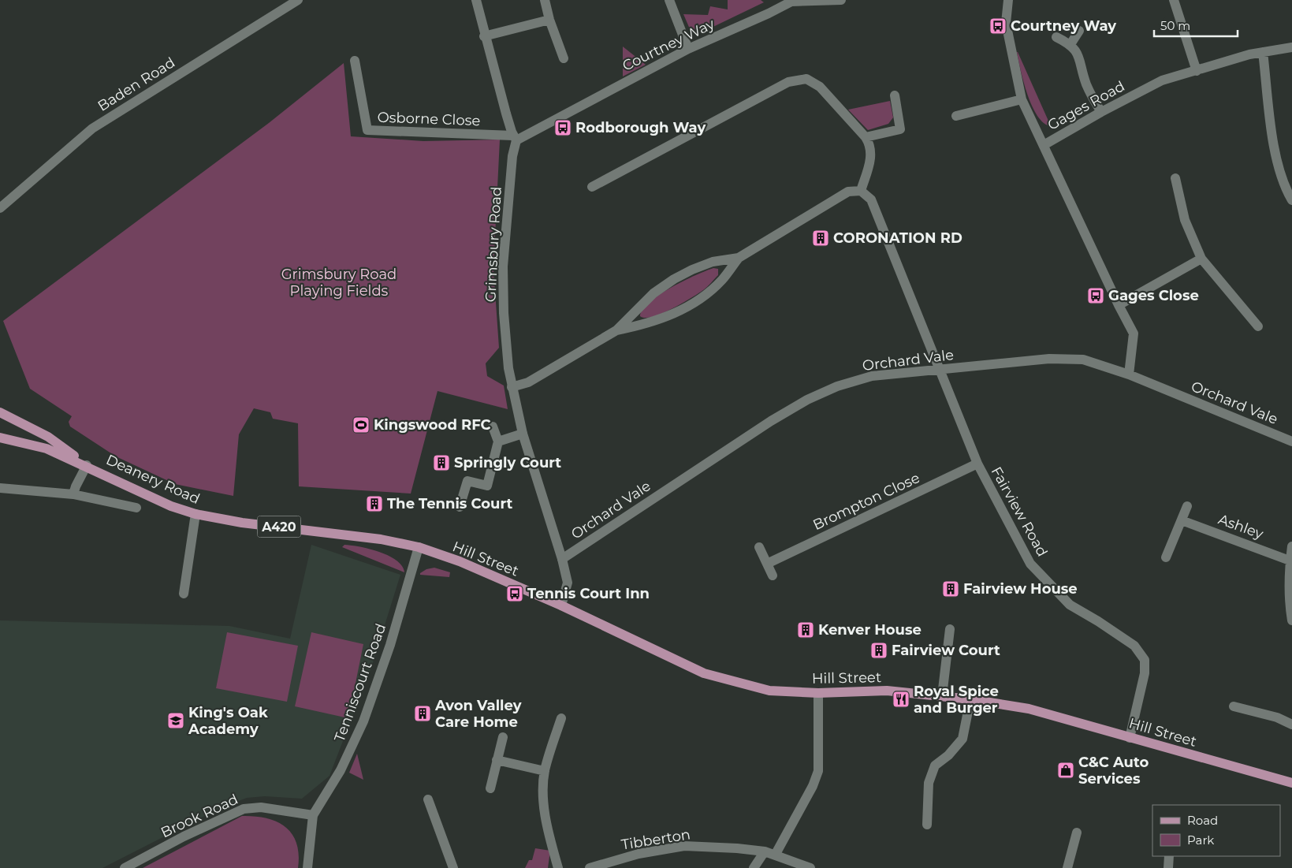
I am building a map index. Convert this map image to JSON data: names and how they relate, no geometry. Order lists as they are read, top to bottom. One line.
{"streets":{"main road":["Deanery Road","A420","Hill Street"],"street":["Courtney Way","Baden Road","Gages Road","Osborne Close","Grimsbury Road","Orchard Vale","Brompton Close","Fairview Road","Ashley","Tenniscourt Road","Brook Road","Tibberton"]},"crossings":[["Courtney Way","Osborne Close"],["Courtney Way","Grimsbury Road"],["Gages Road","Orchard Vale"],["Osborne Close","Grimsbury Road"],["Grimsbury Road","Orchard Vale"],["Grimsbury Road","Hill Street"],["Orchard Vale","Fairview Road"],["Deanery Road","Hill Street"],["Deanery Road","Tenniscourt Road"],["Brompton Close","Fairview Road"],["Fairview Road","Hill Street"],["Hill Street","Tenniscourt Road"],["Tenniscourt Road","Brook Road"]],"parks":["Grimsbury Road Playing Fields"],"places":{"bus stop":["Courtney Way","Rodborough Way","Gages Close","Tennis Court Inn"],"building":["CORONATION RD","Springly Court","The Tennis Court","Fairview House","Kenver House","Fairview Court","Avon Valley Care Home"],"sports":["Kingswood RFC"],"restaurant":["Royal Spice and Burger"],"school or university":["King's Oak Academy"],"shop":["C&C Auto Services"]},"legend":["Road","Park"],"scale_bar":"50 m"}
